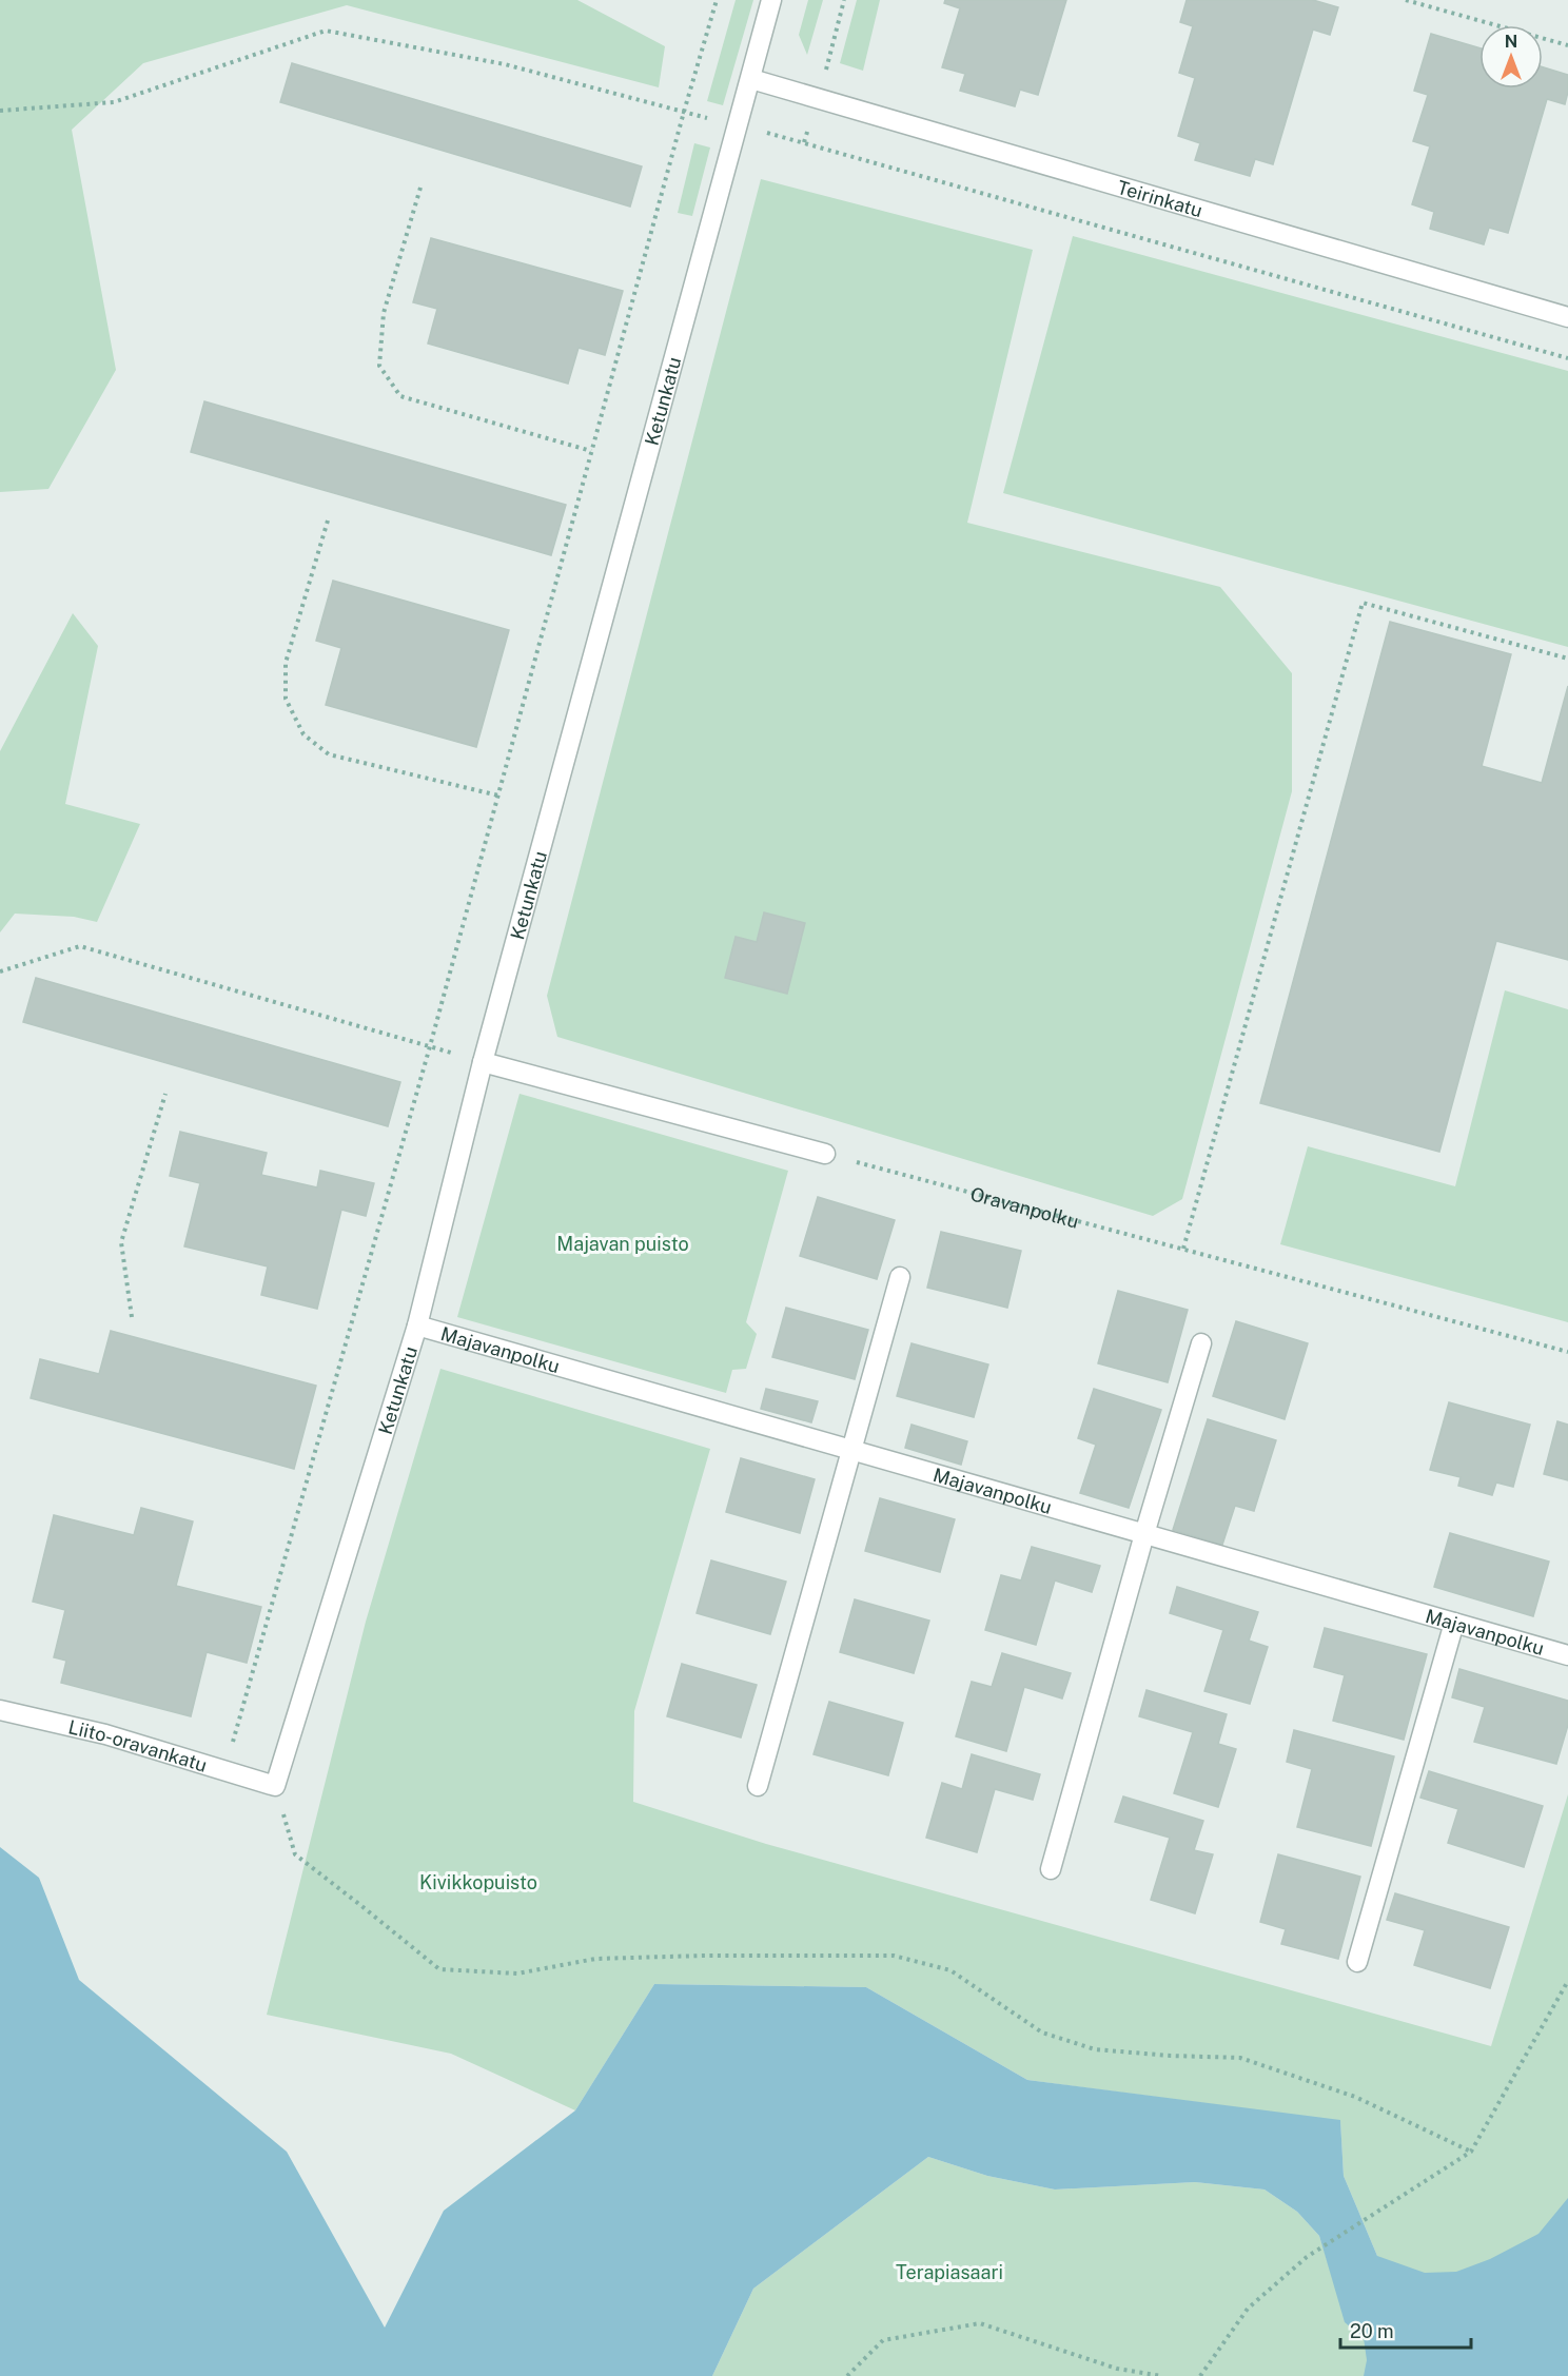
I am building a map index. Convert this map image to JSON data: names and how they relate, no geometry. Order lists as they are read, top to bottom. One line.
{"streets":{"street":["Teirinkatu","Ketunkatu","Majavanpolku","Liito-oravankatu"],"path":["Oravanpolku"]},"crossings":[["Teirinkatu","Ketunkatu"],["Ketunkatu","Majavanpolku"],["Ketunkatu","Liito-oravankatu"]],"parks":["Majavan puisto","Kivikkopuisto","Terapiasaari"],"scale_bar":"20 m","north":"top"}
